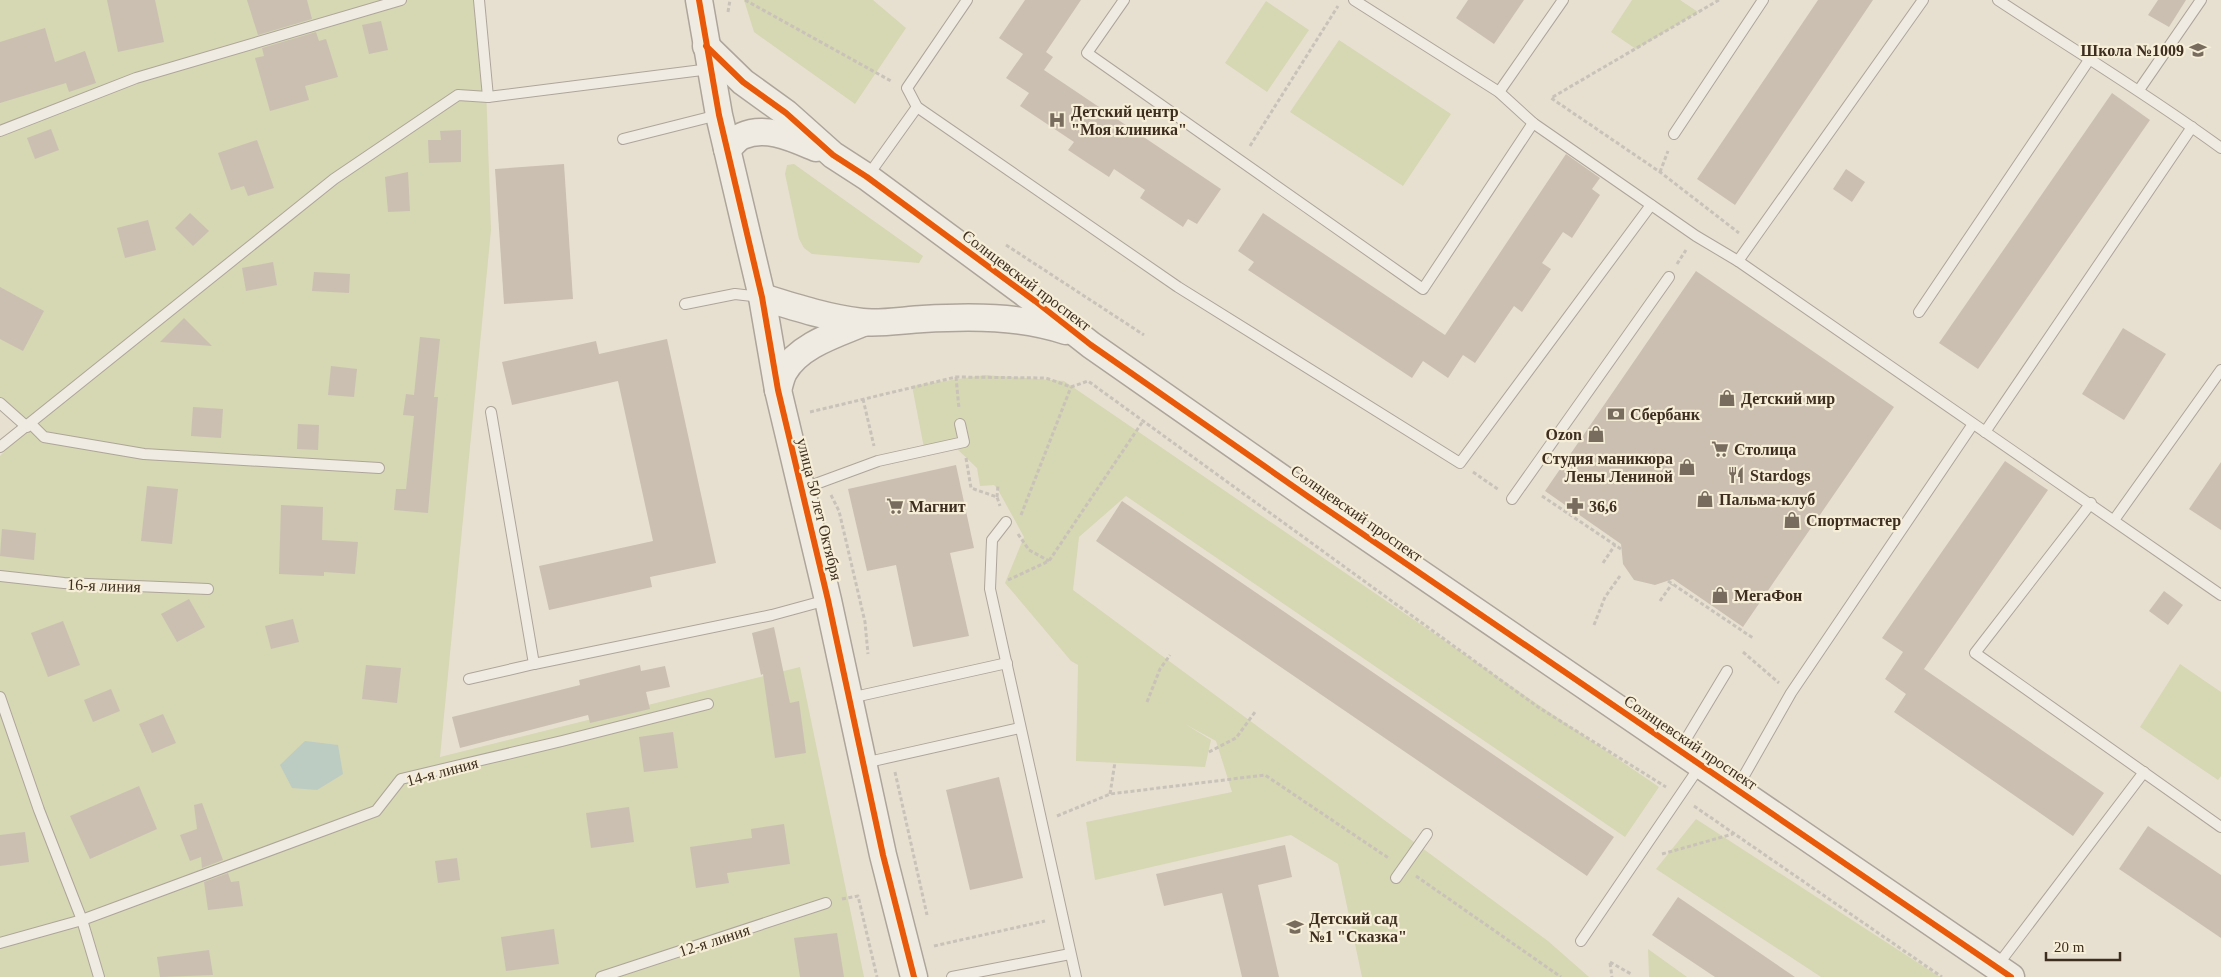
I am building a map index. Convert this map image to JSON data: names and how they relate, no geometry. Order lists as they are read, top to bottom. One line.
{"streets":{"street":["Солнцевский проспект","улица 50 лет Октября"],"lane":["16-я линия","14-я линия","12-я линия"]},"crossings":[["Солнцевский проспект","улица 50 лет Октября"]],"places":{"school or university":["Школа №1009","Детский сад №1 \"Сказка\""],"hospital":["Детский центр \"Моя клиника\""],"shop":["Детский мир","Ozon","Студия маникюра Лены Лениной","Пальма-клуб","Спортмастер","МегаФон"],"bank":["Сбербанк"],"supermarket":["Столица","Магнит"],"restaurant":["Stardogs"],"pharmacy":["36,6"]},"scale_bar":"20 m"}
